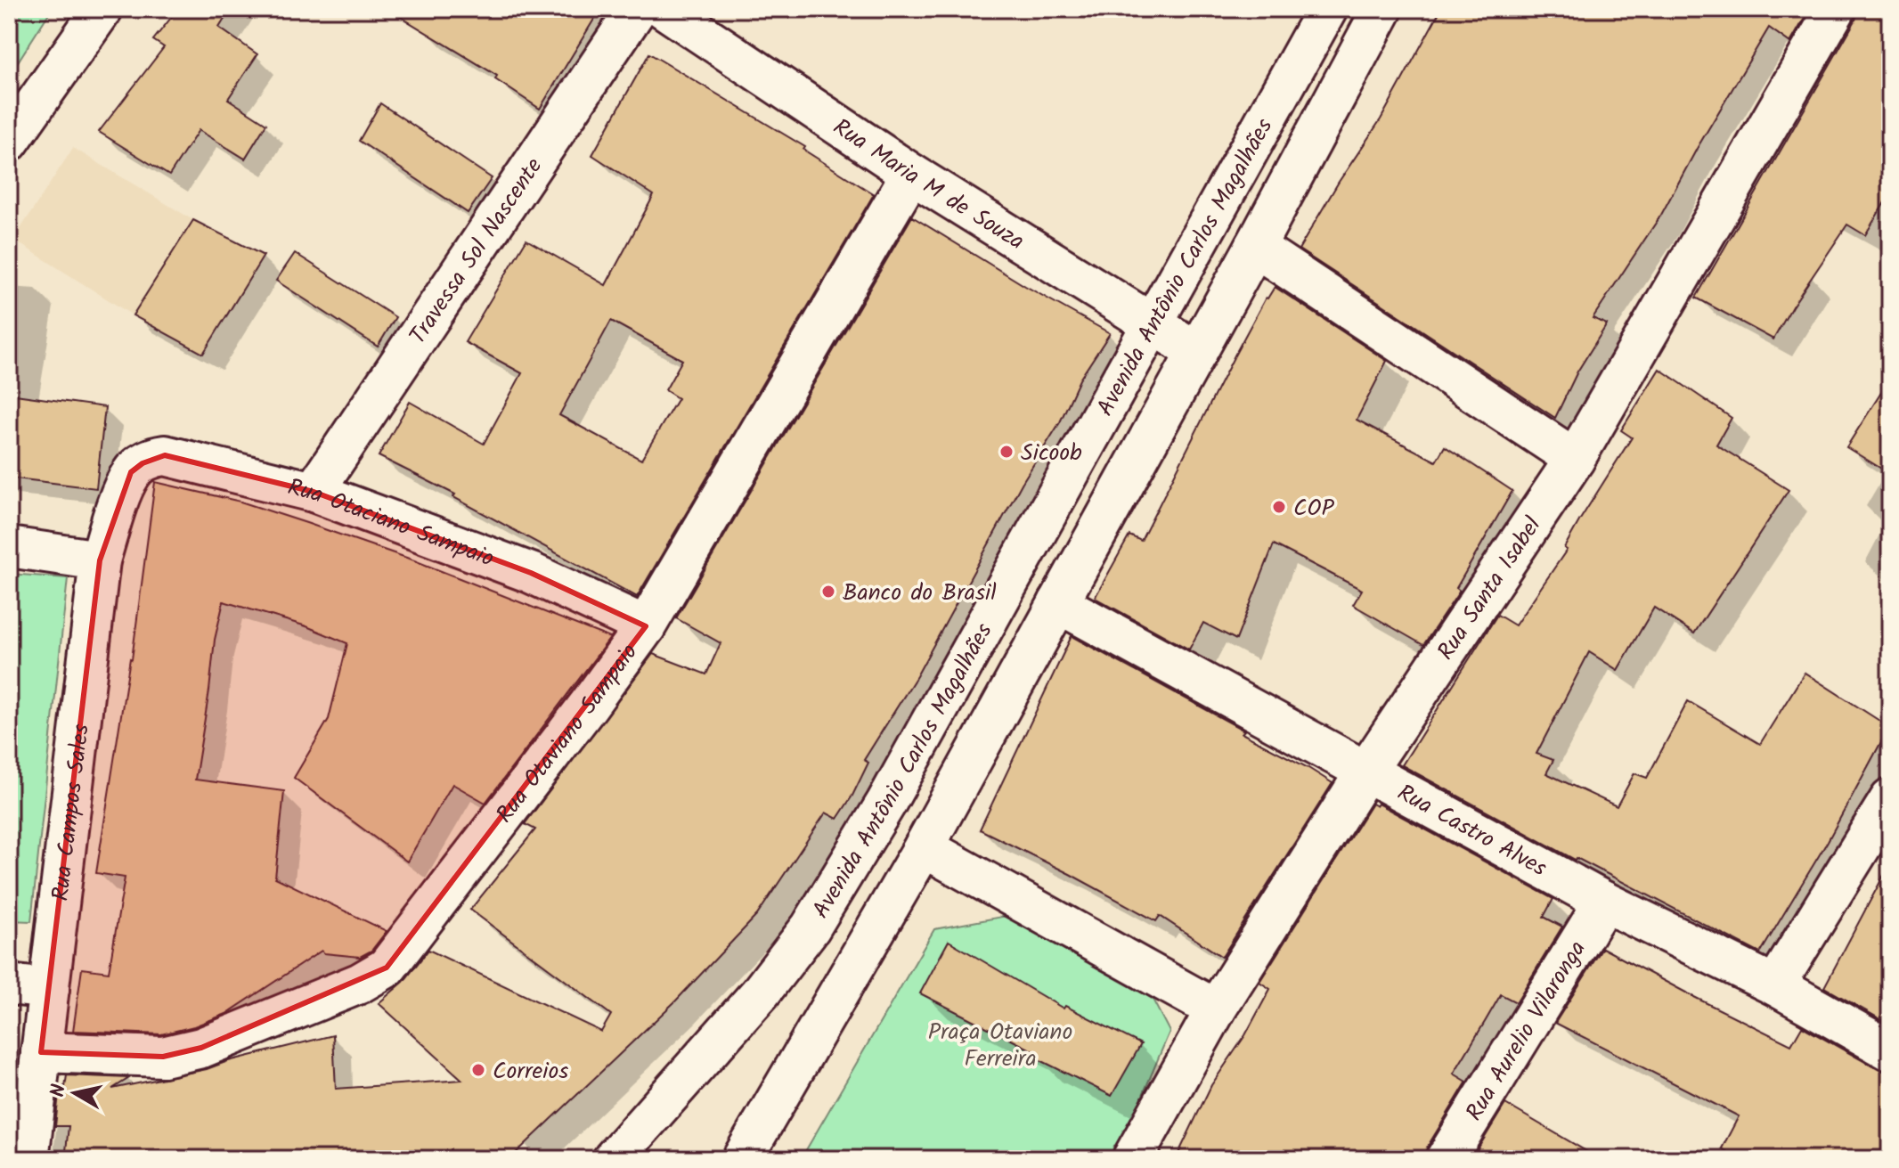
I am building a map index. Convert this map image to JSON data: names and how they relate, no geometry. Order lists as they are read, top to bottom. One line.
{"streets":{"street":["Rua Maria M de Souza","Travessa Sol Nascente","Avenida Antônio Carlos Magalhães","Rua Otaciano Sampaio","Rua Santa Isabel","Rua Otaviano Sampaio","Rua Campos Sales","Rua Castro Alves","Rua Aurelio Vilaronga"]},"crossings":[["Rua Maria M de Souza","Avenida Antônio Carlos Magalhães"],["Rua Maria M de Souza","Rua Otaviano Sampaio"],["Travessa Sol Nascente","Rua Otaciano Sampaio"],["Rua Otaciano Sampaio","Rua Otaviano Sampaio"],["Rua Otaciano Sampaio","Rua Campos Sales"],["Rua Santa Isabel","Rua Castro Alves"],["Rua Otaviano Sampaio","Rua Campos Sales"],["Rua Castro Alves","Rua Aurelio Vilaronga"]],"parks":["Praça Otaviano Ferreira"],"places":["Sicoob","COP","Banco do Brasil","Correios"],"north":"left"}
